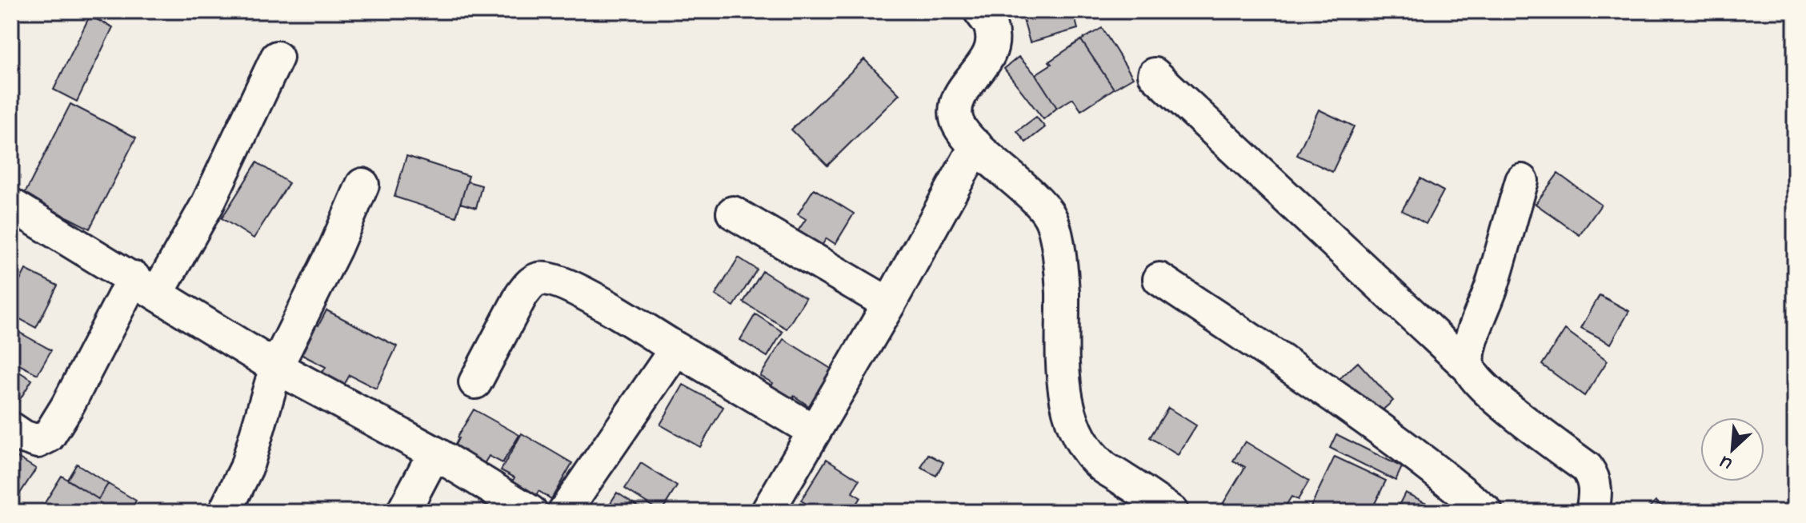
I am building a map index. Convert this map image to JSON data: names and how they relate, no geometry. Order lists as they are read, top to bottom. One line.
{"north":"bottom left"}
